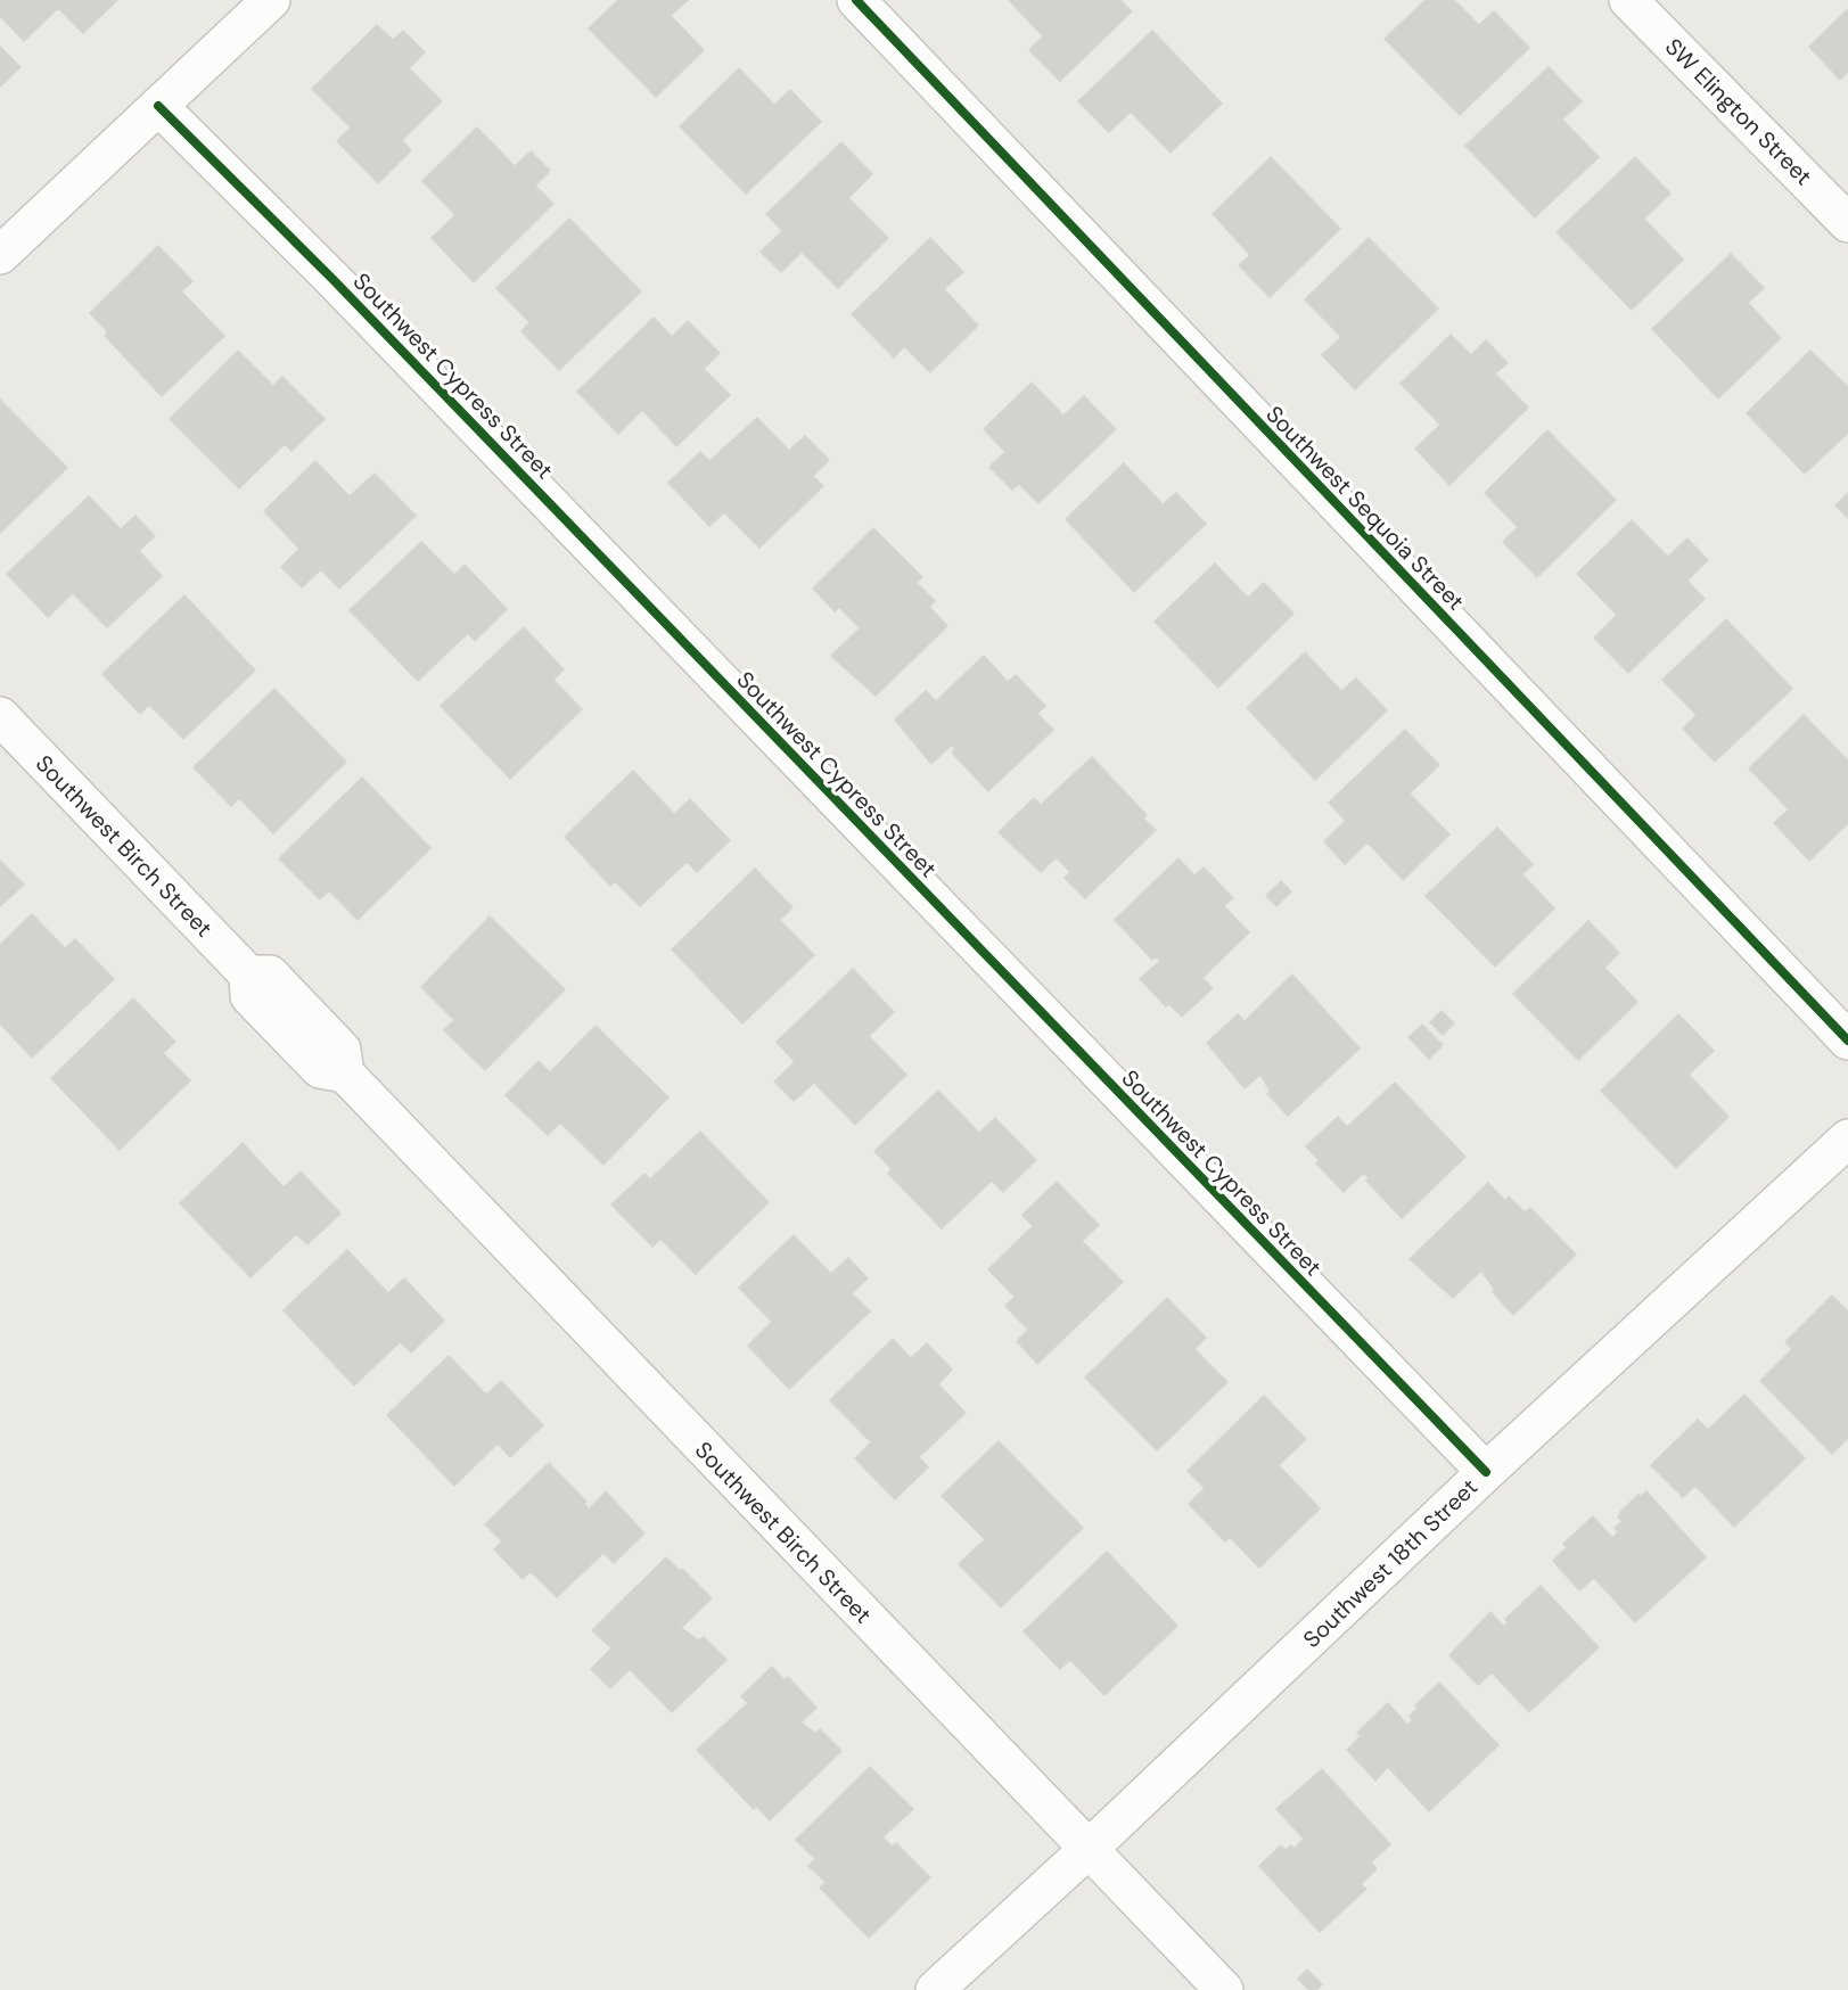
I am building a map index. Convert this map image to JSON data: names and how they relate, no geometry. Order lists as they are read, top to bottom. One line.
{"streets":{"street":["SW Elington Street","Southwest Cypress Street","Southwest Sequoia Street","Southwest Birch Street","Southwest 18th Street"]},"crossings":[["Southwest Cypress Street","Southwest 18th Street"],["Southwest Birch Street","Southwest 18th Street"]]}
